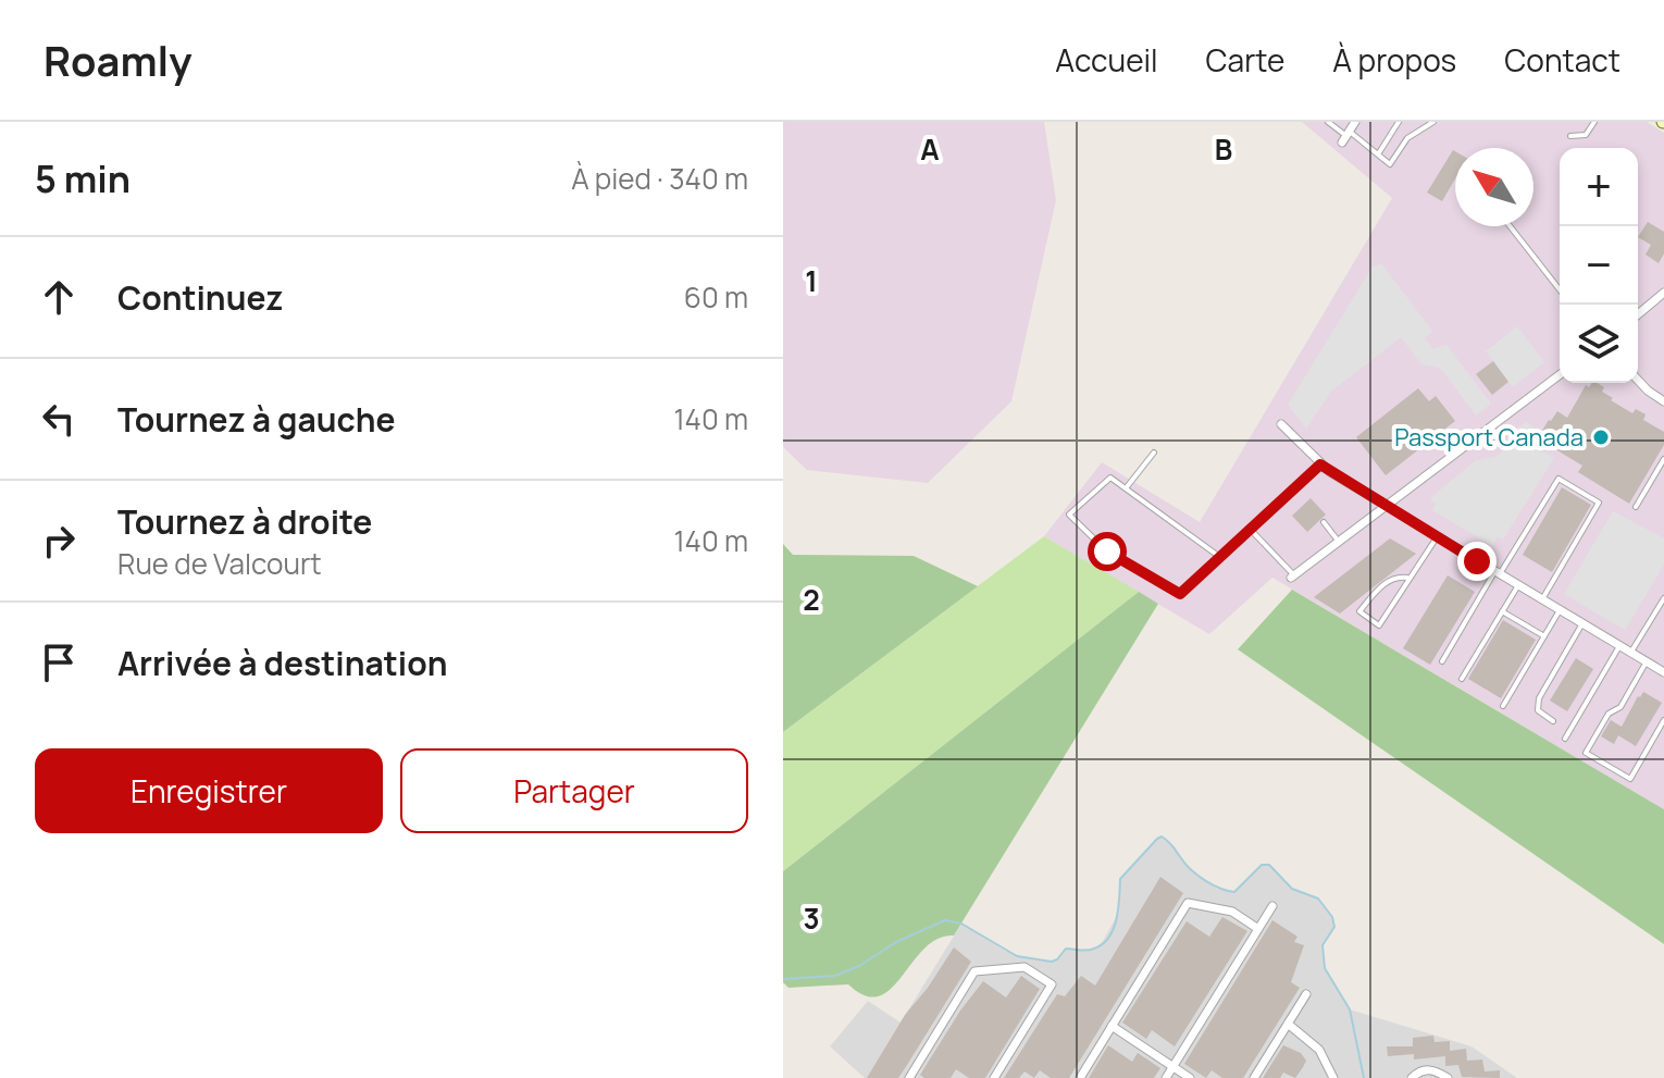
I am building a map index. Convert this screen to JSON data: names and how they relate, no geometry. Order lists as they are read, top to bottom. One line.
{"places":["Passport Canada"],"north":"top left","page":{"header":"Roamly","nav":["Accueil","Carte","À propos","Contact"],"heading":["5 min","À pied · 340 m"],"map_buttons":["+","−"],"list":[["Continuez","60 m"],["Tournez à gauche","140 m"],["Tournez à droite","Rue de Valcourt","140 m"],"Arrivée à destination"],"buttons":["Enregistrer","Partager"]},"grid":{"columns":["A","B"],"rows":["1","2","3"]}}
